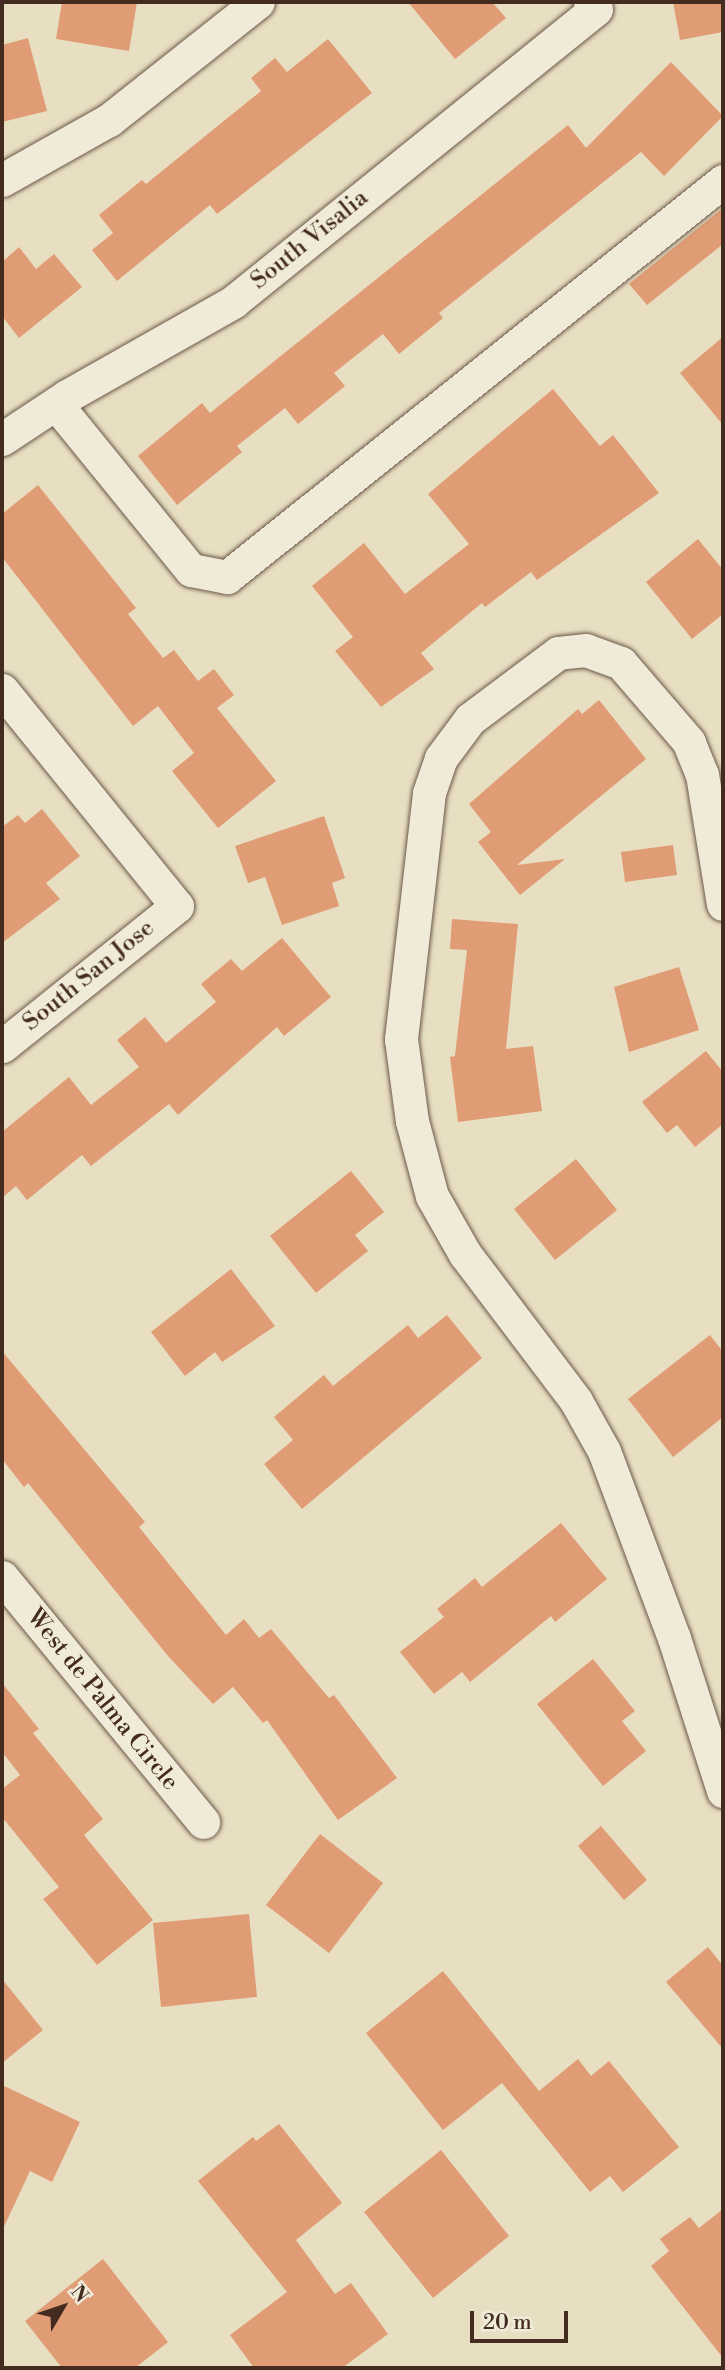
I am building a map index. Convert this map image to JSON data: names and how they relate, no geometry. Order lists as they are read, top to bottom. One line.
{"streets":{"street":["South Visalia","South San Jose","West de Palma Circle"]},"scale_bar":"20 m","north":"top right"}
